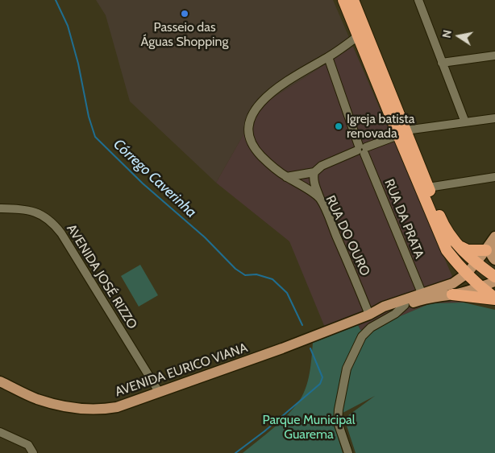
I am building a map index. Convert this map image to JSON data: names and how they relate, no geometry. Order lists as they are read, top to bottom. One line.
{"streets":{"main road":["AVENIDA EURICO VIANA"],"street":["RUA DA PRATA","RUA DO OURO","AVENIDA JOSÉ RIZZO"]},"crossings":[["RUA DA PRATA","RUA DO OURO"],["RUA DA PRATA","AVENIDA EURICO VIANA"],["RUA DO OURO","AVENIDA EURICO VIANA"],["AVENIDA JOSÉ RIZZO","AVENIDA EURICO VIANA"]],"water":["Córrego Caverinha"],"parks":["Parque Municipal Guarema"],"places":["Passeio das Águas Shopping","Igreja batista renovada"],"north":"left"}
